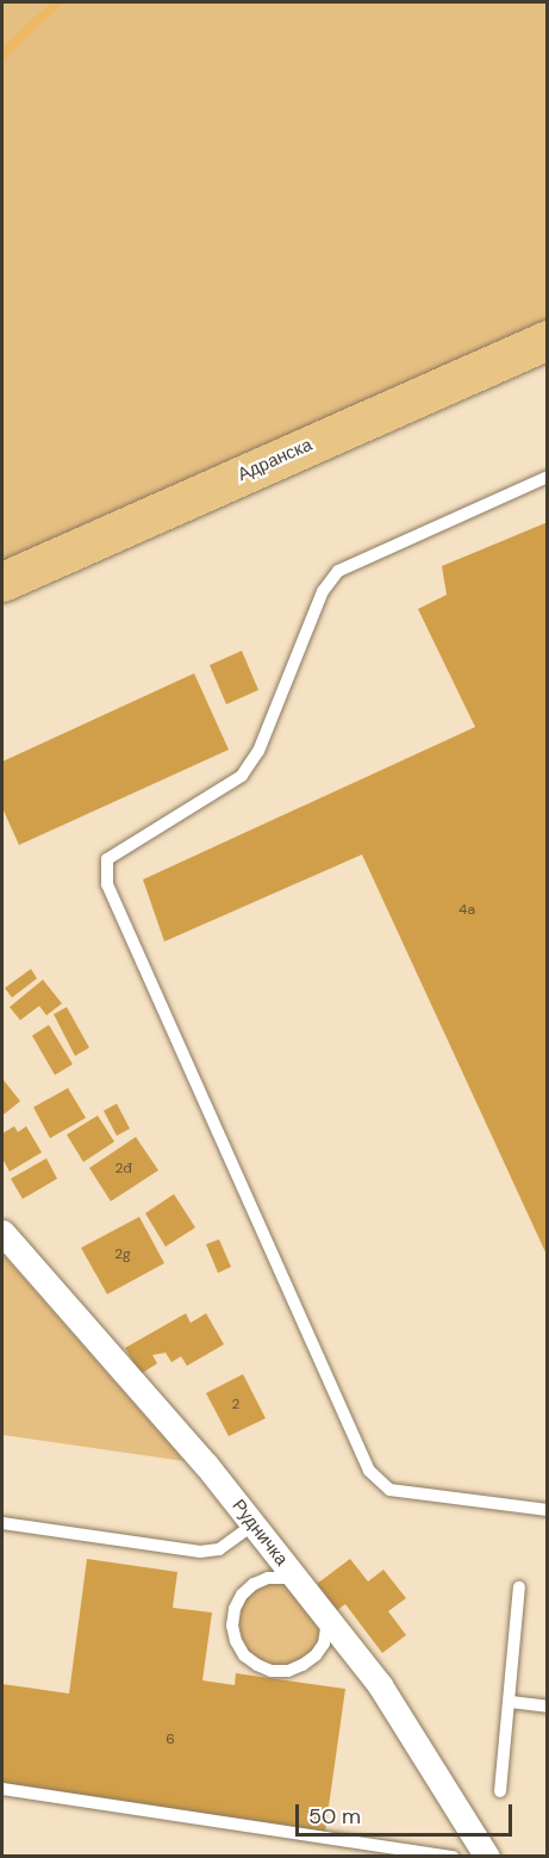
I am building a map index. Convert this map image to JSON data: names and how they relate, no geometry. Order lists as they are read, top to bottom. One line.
{"streets":{"main road":["Адранска"],"street":["Рудничка"]},"house_numbers":["4a","2đ","2g","2","6"],"scale_bar":"50 m"}
